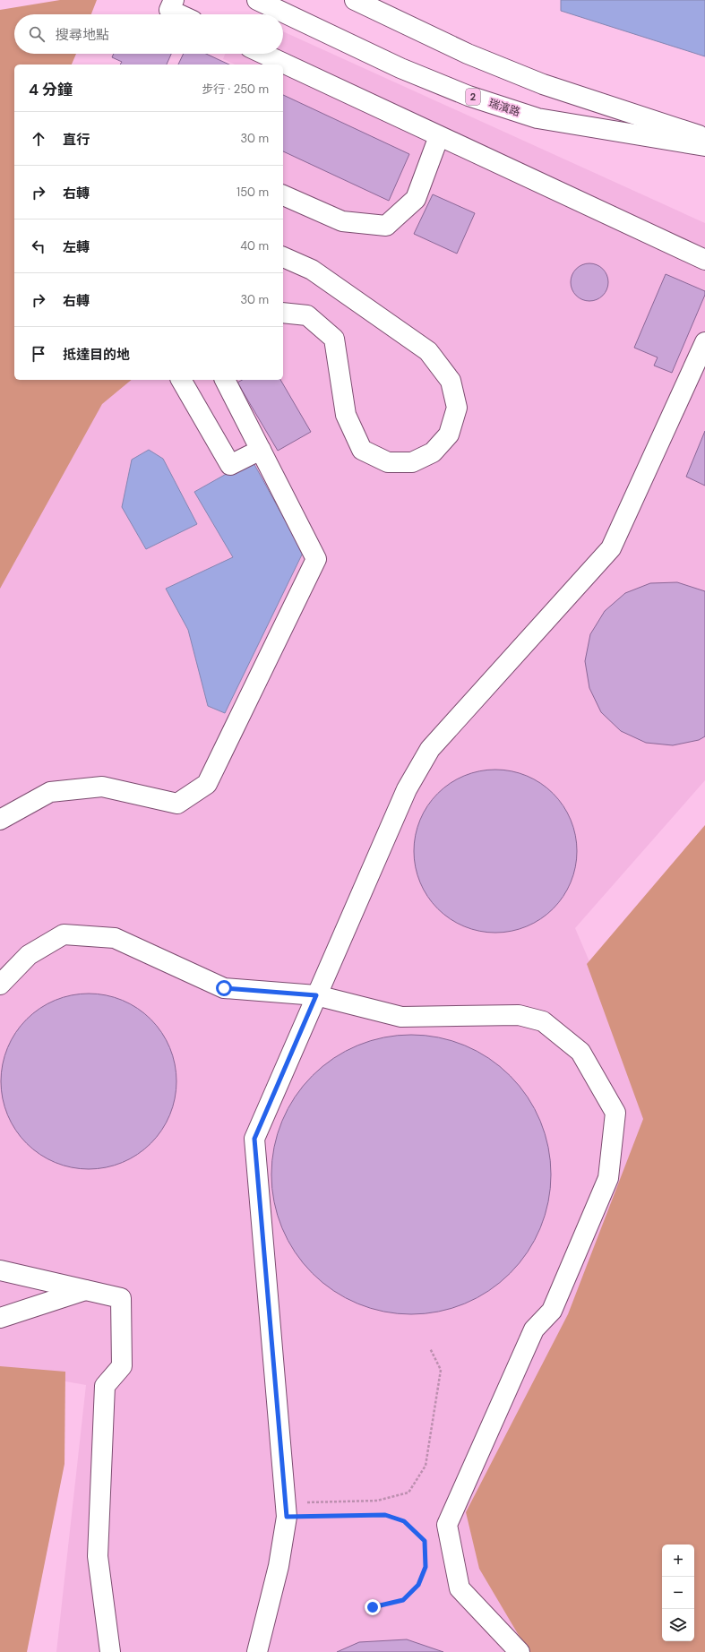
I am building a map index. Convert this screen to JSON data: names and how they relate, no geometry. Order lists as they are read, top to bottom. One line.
{"streets":{"main road":["2","瑞濱路"]},"page":{"search":"搜尋地點","heading":["4 分鐘","步行 · 250 m"],"list":[["直行","30 m"],["右轉","150 m"],["左轉","40 m"],["右轉","30 m"],"抵達目的地"],"map_buttons":["+","−"]}}
